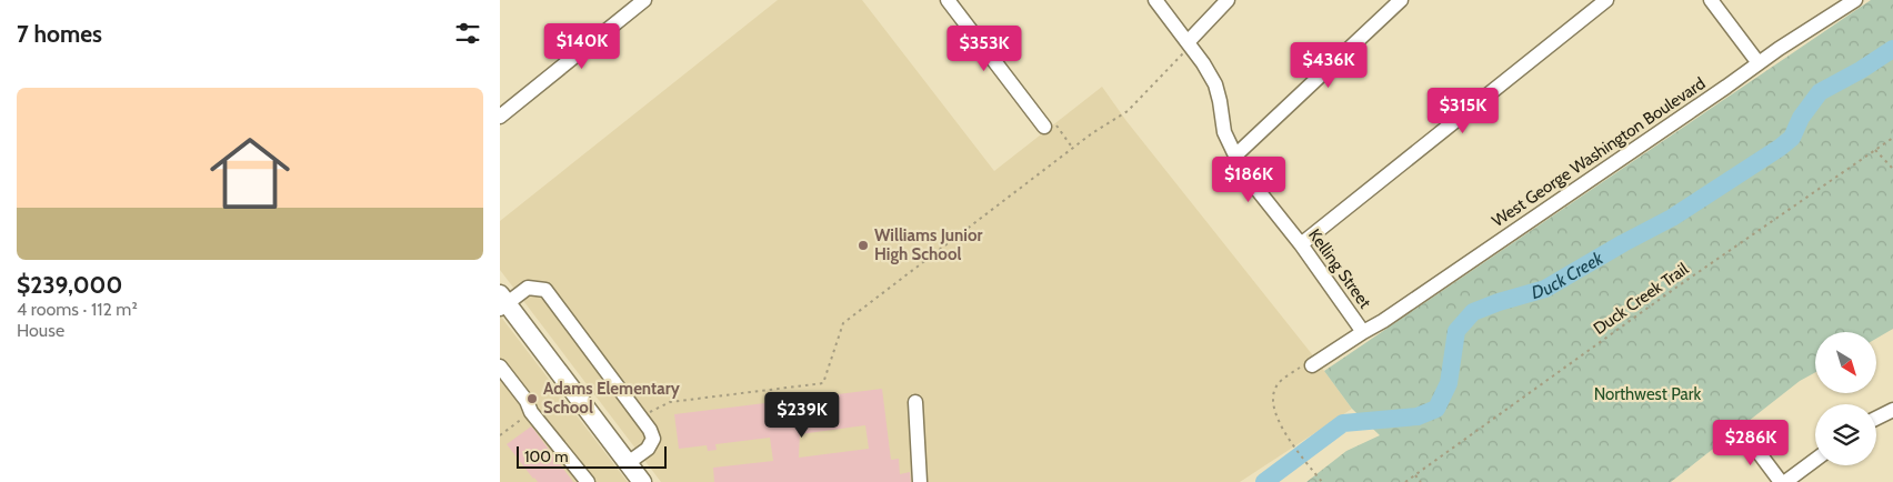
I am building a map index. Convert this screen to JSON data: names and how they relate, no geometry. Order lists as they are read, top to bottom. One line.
{"streets":{"street":["West George Washington Boulevard","Kelling Street"],"path":["Duck Creek Trail"]},"crossings":[["West George Washington Boulevard","Kelling Street"]],"water":["Duck Creek"],"parks":["Northwest Park"],"places":["Williams Junior High School","Adams Elementary School"],"scale_bar":"100 m","north":"bottom right","page":{"heading":"7 homes","price":["$140K","$353K","$436K","$315K","$186K","$239K","$286K"],"list":[{"name":"$239,000","note":"4 rooms · 112 m² · House"}],"scale":"100 m"}}
